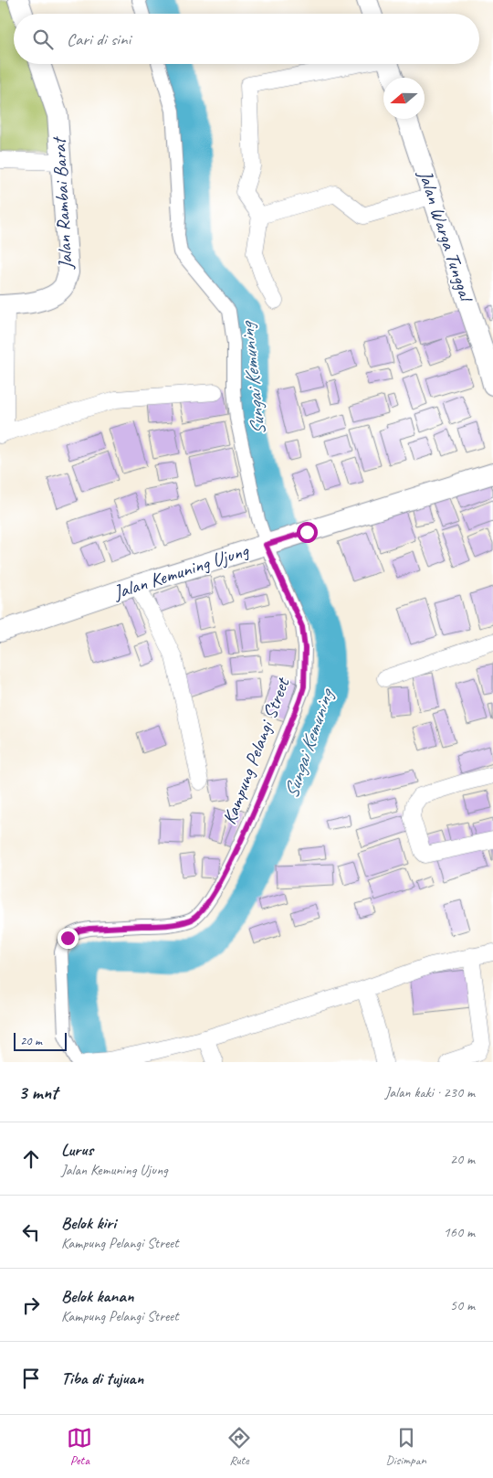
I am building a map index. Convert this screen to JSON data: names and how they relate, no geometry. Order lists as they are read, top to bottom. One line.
{"streets":{"street":["Jalan Rambai Barat","Jalan Warga Tunggal","Jalan Kemuning Ujung","Kampung Pelangi Street"]},"crossings":[["Jalan Kemuning Ujung","Kampung Pelangi Street"]],"water":["Sungai Kemuning"],"scale_bar":"20 m","north":"left","page":{"search":"Cari di sini","scale":"20 m","heading":["3 mnt","Jalan kaki · 230 m"],"list":[["Lurus","Jalan Kemuning Ujung","20 m"],["Belok kiri","Kampung Pelangi Street","160 m"],["Belok kanan","Kampung Pelangi Street","50 m"],"Tiba di tujuan"],"nav":["Peta","Rute","Disimpan"]}}
